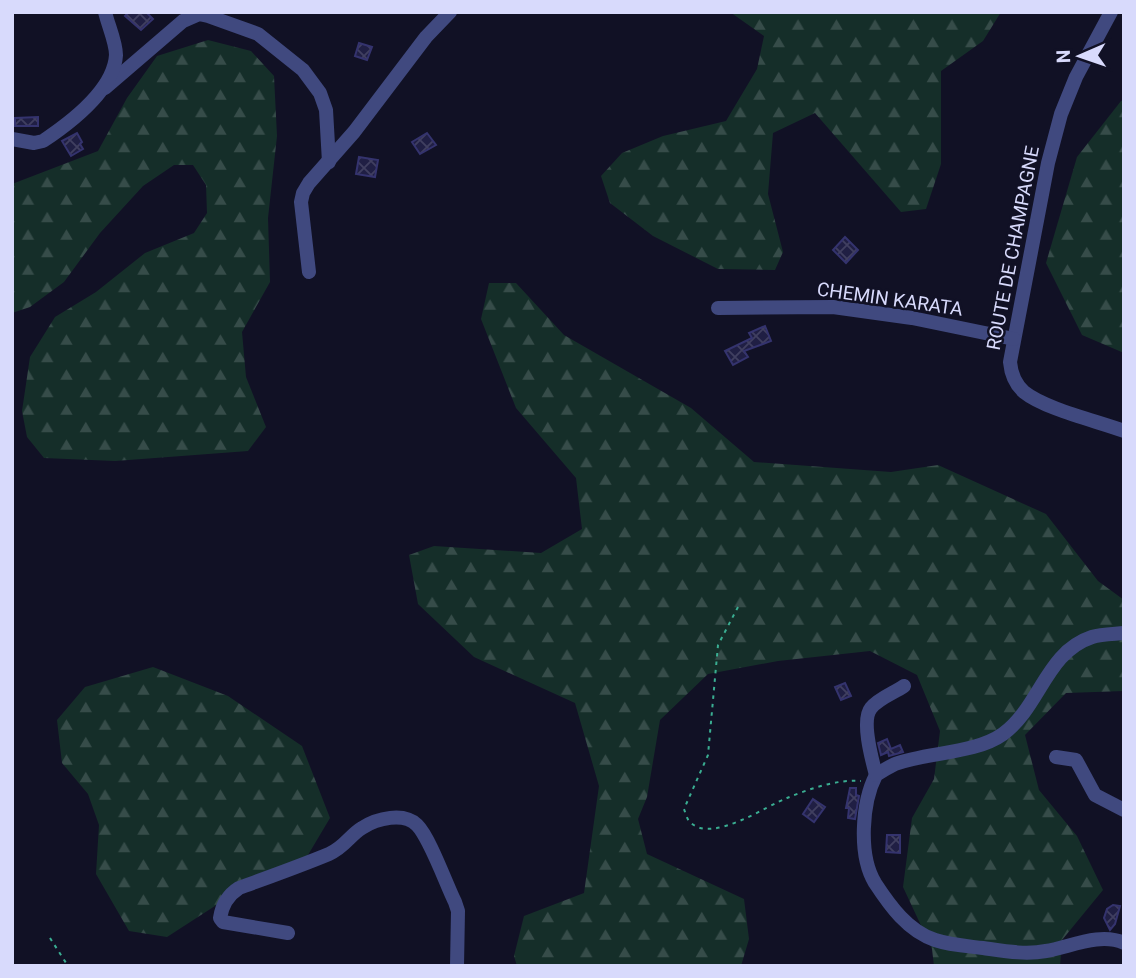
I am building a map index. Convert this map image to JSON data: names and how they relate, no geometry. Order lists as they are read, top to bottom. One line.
{"streets":{"street":["ROUTE DE CHAMPAGNE","CHEMIN KARATA"]},"crossings":[["ROUTE DE CHAMPAGNE","CHEMIN KARATA"]],"north":"left"}
